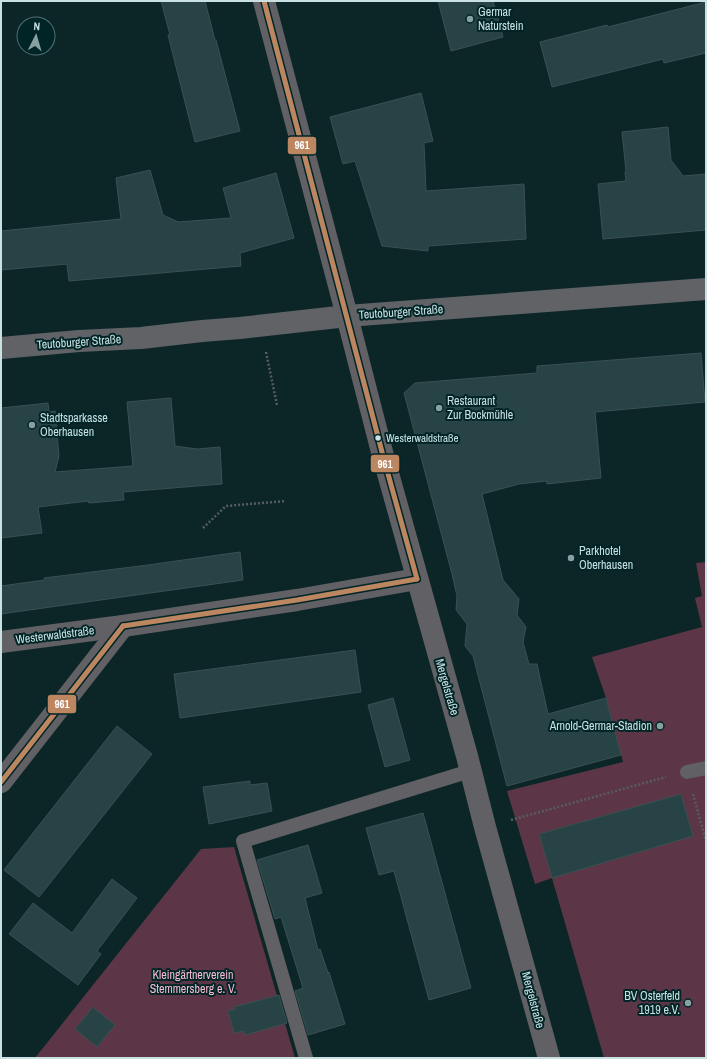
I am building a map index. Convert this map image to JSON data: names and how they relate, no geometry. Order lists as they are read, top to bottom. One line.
{"streets":{"main road":["Teutoburger Straße"],"street":["Westerwaldstraße","Mergelstraße"]},"crossings":[["Teutoburger Straße","Mergelstraße"],["Westerwaldstraße","Mergelstraße"]],"parks":["Kleingärtnerverein Stemmersberg e. V."],"places":["Germar Naturstein","Restaurant Zur Bockmühle","Stadtsparkasse Oberhausen","Westerwaldstraße","Parkhotel Oberhausen","Arnold-Germar-Stadion","BV Osterfeld 1919 e.V."],"lines":["transit line 961"],"north":"top"}
